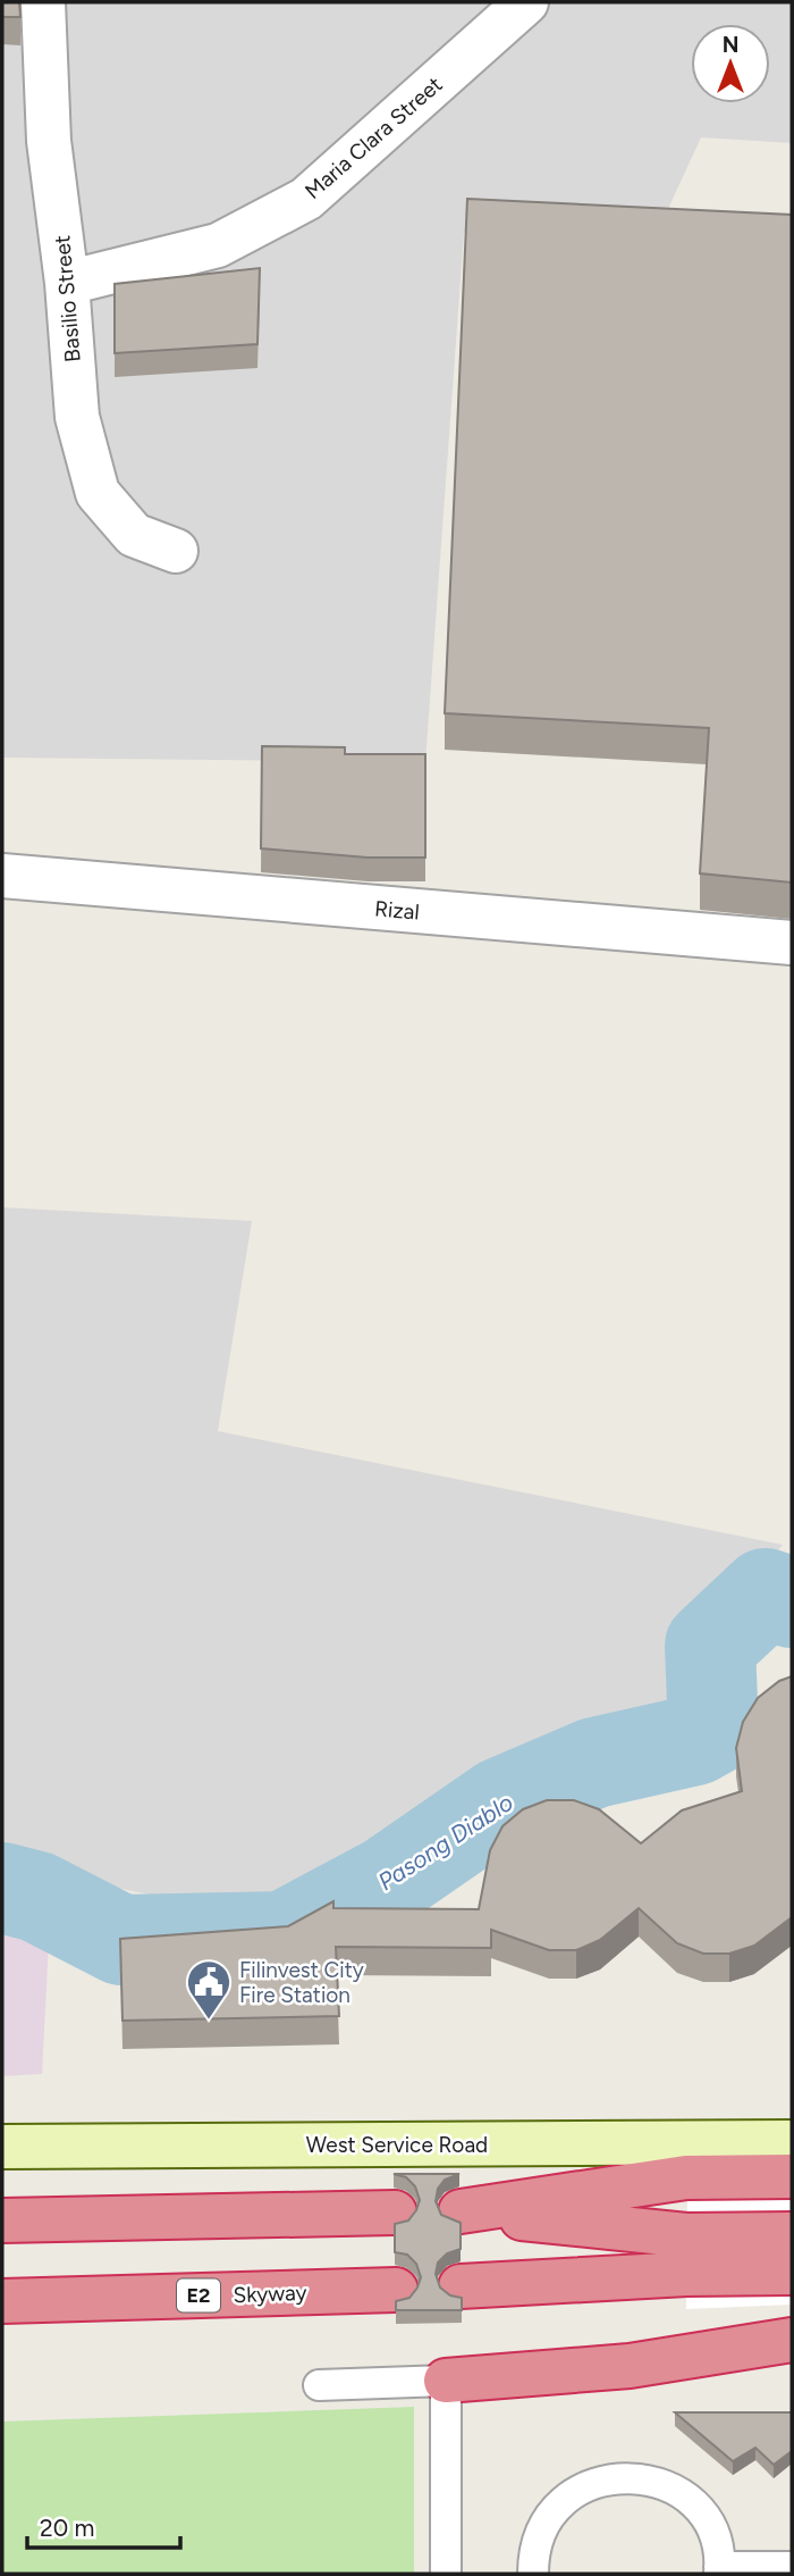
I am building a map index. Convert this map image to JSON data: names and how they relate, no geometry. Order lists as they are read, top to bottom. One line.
{"streets":{"highway":["Skyway","E2"],"main road":["West Service Road"],"street":["Maria Clara Street","Basilio Street","Rizal"]},"crossings":[["Maria Clara Street","Basilio Street"]],"water":["Pasong Diablo"],"places":{"public building":["Filinvest City Fire Station"]},"scale_bar":"20 m","north":"top"}
